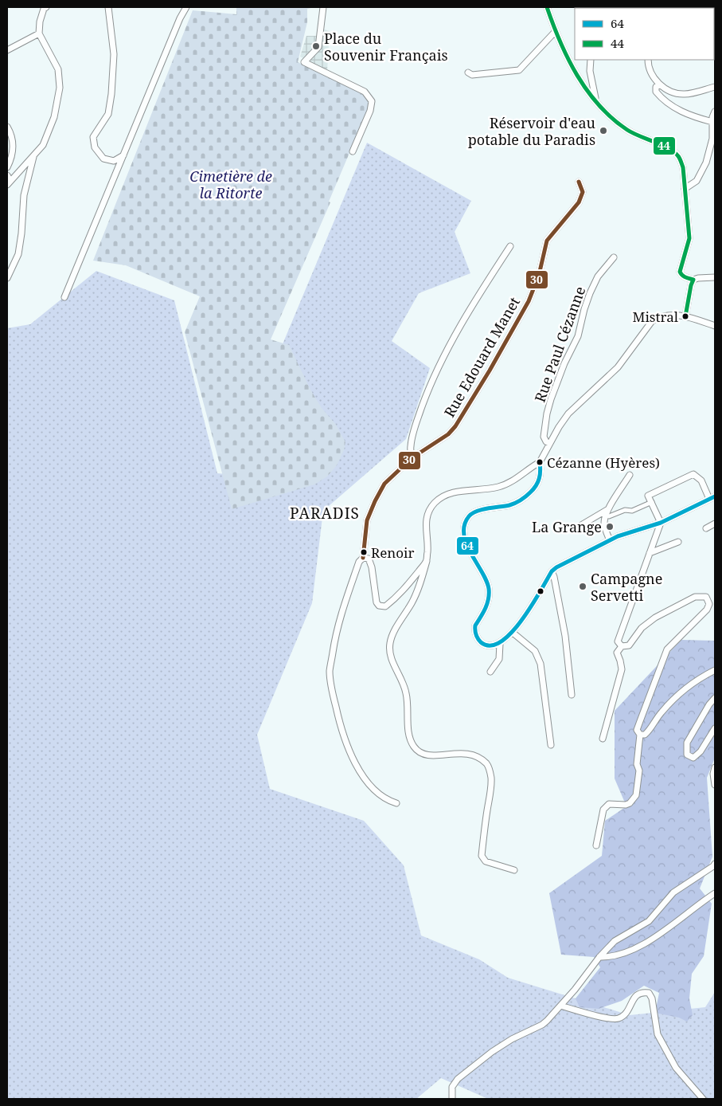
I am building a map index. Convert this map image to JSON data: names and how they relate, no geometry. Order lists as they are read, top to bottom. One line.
{"streets":{"street":["Rue Paul Cézanne","Rue Edouard Manet"]},"districts":["PARADIS"],"parks":["Cimetière de la Ritorte"],"places":["Place du Souvenir Français","Réservoir d'eau potable du Paradis","Mistral","Cézanne (Hyères)","La Grange","Renoir","Campagne Servetti"],"lines":["transit line 44","transit line 30","transit line 64"],"legend":["64","44"]}
